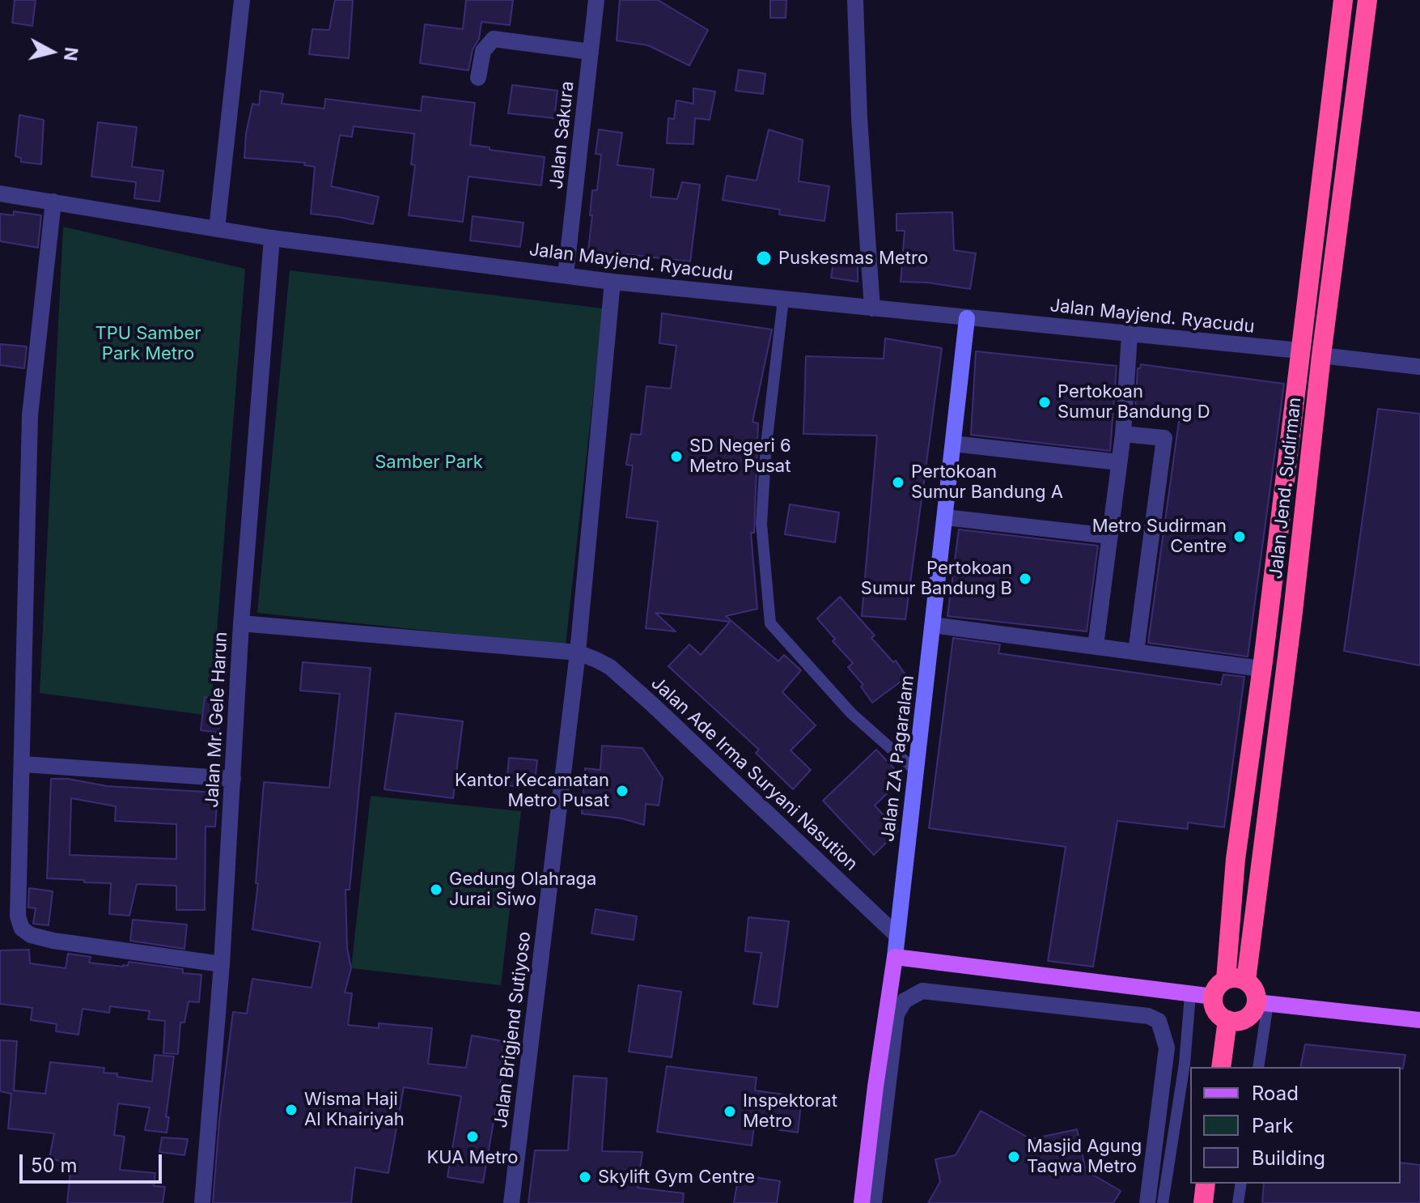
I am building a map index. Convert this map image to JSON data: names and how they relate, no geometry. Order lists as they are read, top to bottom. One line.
{"streets":{"highway":["Jalan Jend. Sudirman"],"main road":["Jalan ZA Pagaralam"],"street":["Jalan Sakura","Jalan Mayjend. Ryacudu","Jalan Mr. Gele Harun","Jalan Ade Irma Suryani Nasution","Jalan Brigjend Sutiyoso"]},"crossings":[["Jalan Sakura","Jalan Mayjend. Ryacudu"],["Jalan Mayjend. Ryacudu","Jalan Jend. Sudirman"],["Jalan Mayjend. Ryacudu","Jalan Mr. Gele Harun"],["Jalan Mayjend. Ryacudu","Jalan ZA Pagaralam"],["Jalan Mayjend. Ryacudu","Jalan Brigjend Sutiyoso"],["Jalan ZA Pagaralam","Jalan Ade Irma Suryani Nasution"],["Jalan Ade Irma Suryani Nasution","Jalan Brigjend Sutiyoso"]],"parks":["TPU Samber Park Metro","Samber Park"],"places":["Puskesmas Metro","Pertokoan Sumur Bandung D","SD Negeri 6 Metro Pusat","Pertokoan Sumur Bandung A","Metro Sudirman Centre","Pertokoan Sumur Bandung B","Kantor Kecamatan Metro Pusat","Gedung Olahraga Jurai Siwo","Wisma Haji Al Khairiyah","Inspektorat Metro","KUA Metro","Masjid Agung Taqwa Metro","Skylift Gym Centre"],"legend":["Road","Park","Building"],"scale_bar":"50 m","north":"right"}
